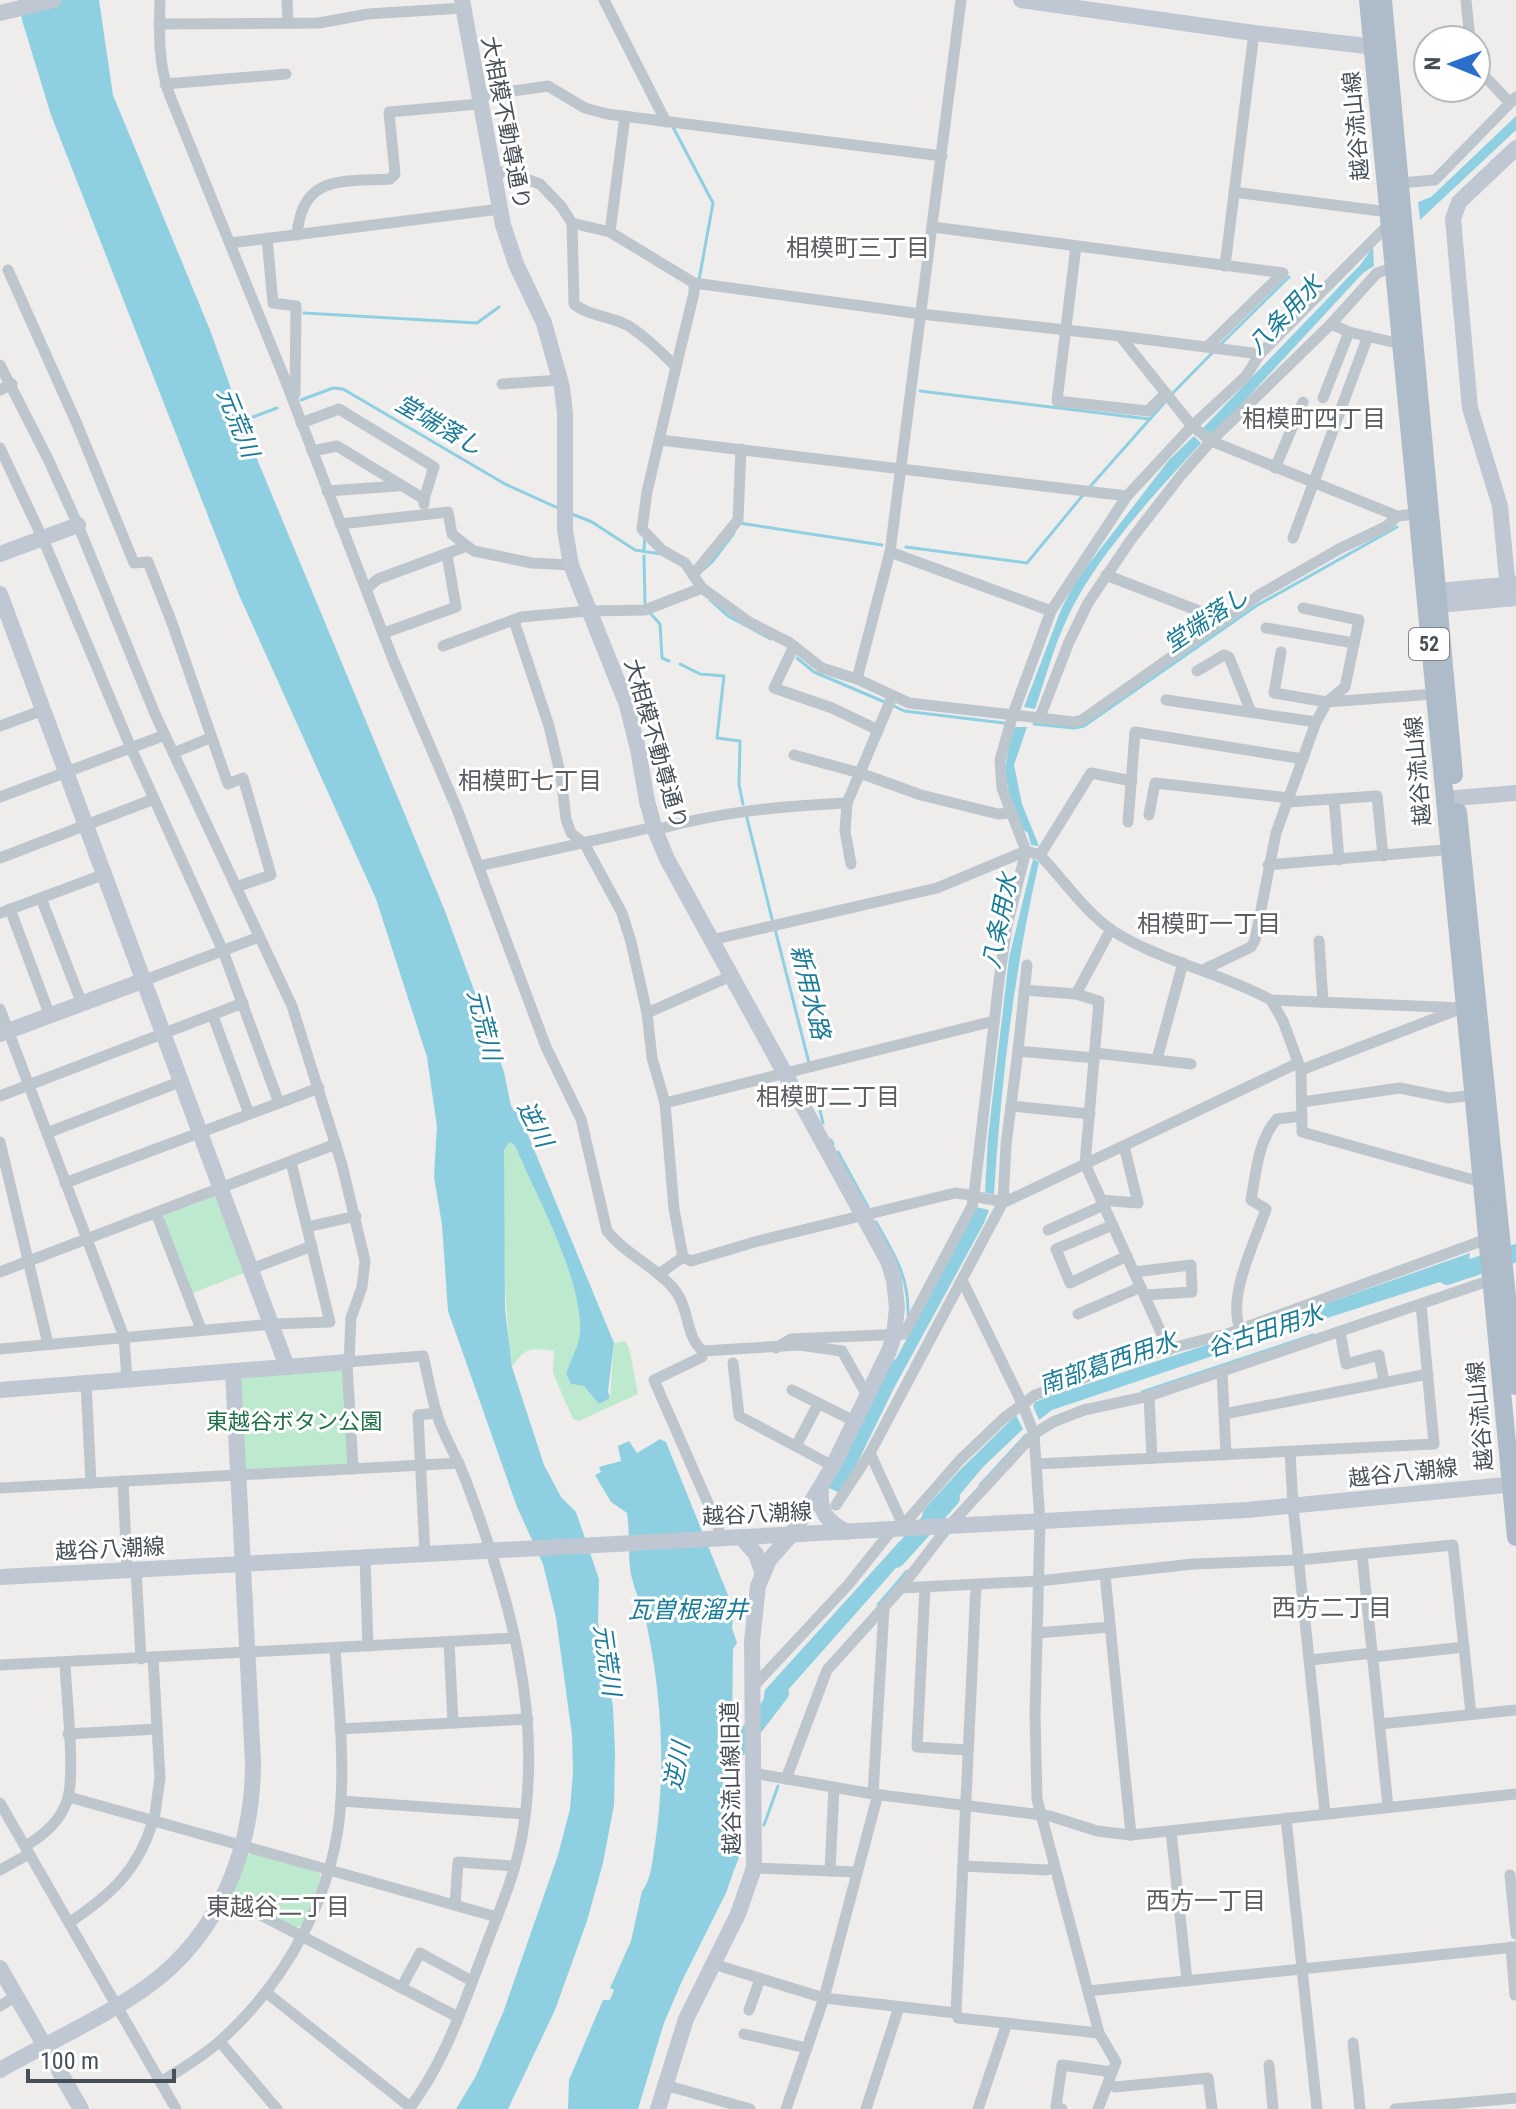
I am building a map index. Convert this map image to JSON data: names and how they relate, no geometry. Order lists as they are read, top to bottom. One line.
{"streets":{"main road":["越谷流山線","52"],"street":["大相模不動尊通り","越谷八潮線","越谷流山線旧道"]},"crossings":[["大相模不動尊通り","越谷八潮線"],["大相模不動尊通り","越谷流山線旧道"],["越谷流山線","越谷八潮線"],["越谷八潮線","越谷流山線旧道"]],"districts":["相模町三丁目","相模町四丁目","相模町七丁目","相模町一丁目","相模町二丁目","西方二丁目","西方一丁目","東越谷二丁目"],"water":["八条用水","元荒川","堂端落し","新用水路","逆川","谷古田用水","南部葛西用水","瓦曽根溜井"],"parks":["東越谷ボタン公園"],"scale_bar":"100 m","north":"left"}
